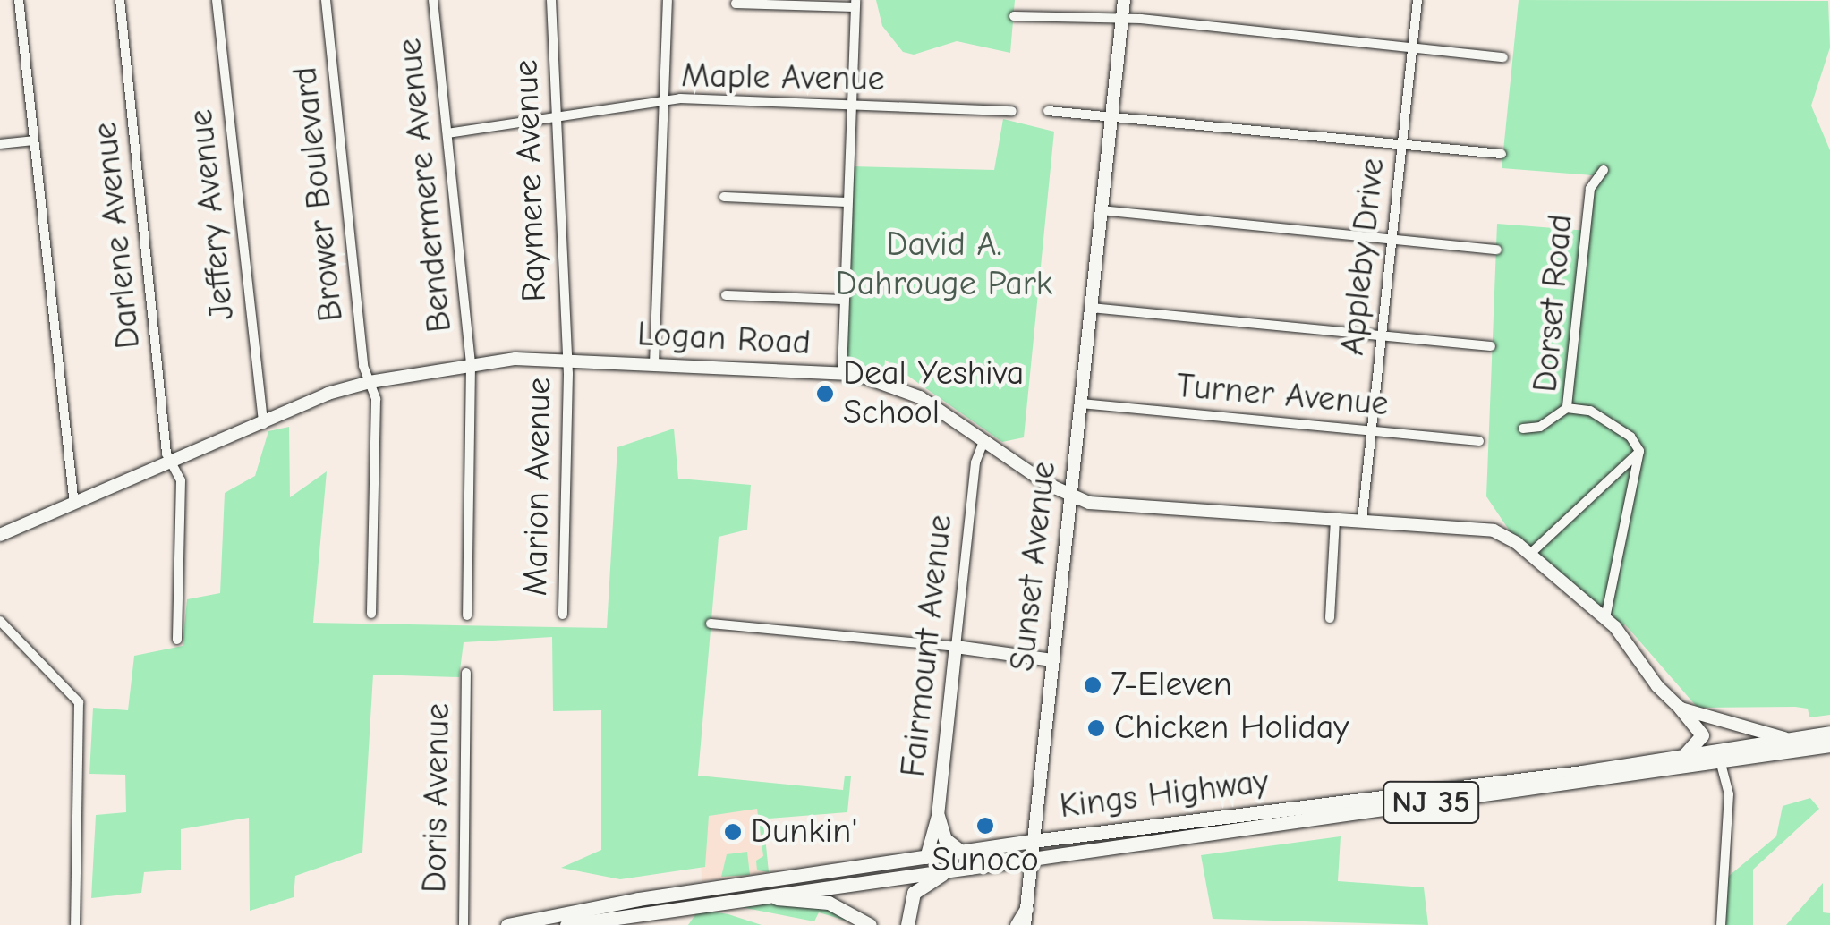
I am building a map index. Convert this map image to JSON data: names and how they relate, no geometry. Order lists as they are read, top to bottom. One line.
{"streets":{"main road":["Kings Highway","NJ 35"],"street":["Maple Avenue","Raymere Avenue","Bendermere Avenue","Brower Boulevard","Jeffery Avenue","Darlene Avenue","Appleby Drive","Dorset Road","Logan Road","Turner Avenue","Marion Avenue","Sunset Avenue","Fairmount Avenue","Doris Avenue"]},"crossings":[["Maple Avenue","Raymere Avenue"],["Maple Avenue","Bendermere Avenue"],["Raymere Avenue","Logan Road"],["Raymere Avenue","Marion Avenue"],["Bendermere Avenue","Logan Road"],["Brower Boulevard","Logan Road"],["Jeffery Avenue","Logan Road"],["Darlene Avenue","Logan Road"],["Appleby Drive","Logan Road"],["Appleby Drive","Turner Avenue"],["Logan Road","Marion Avenue"],["Logan Road","Sunset Avenue"],["Logan Road","Fairmount Avenue"],["Turner Avenue","Sunset Avenue"],["Sunset Avenue","Kings Highway"],["Fairmount Avenue","Kings Highway"]],"parks":["David A. Dahrouge Park"],"places":["Deal Yeshiva School","7-Eleven","Chicken Holiday","Sunoco","Dunkin'"]}
